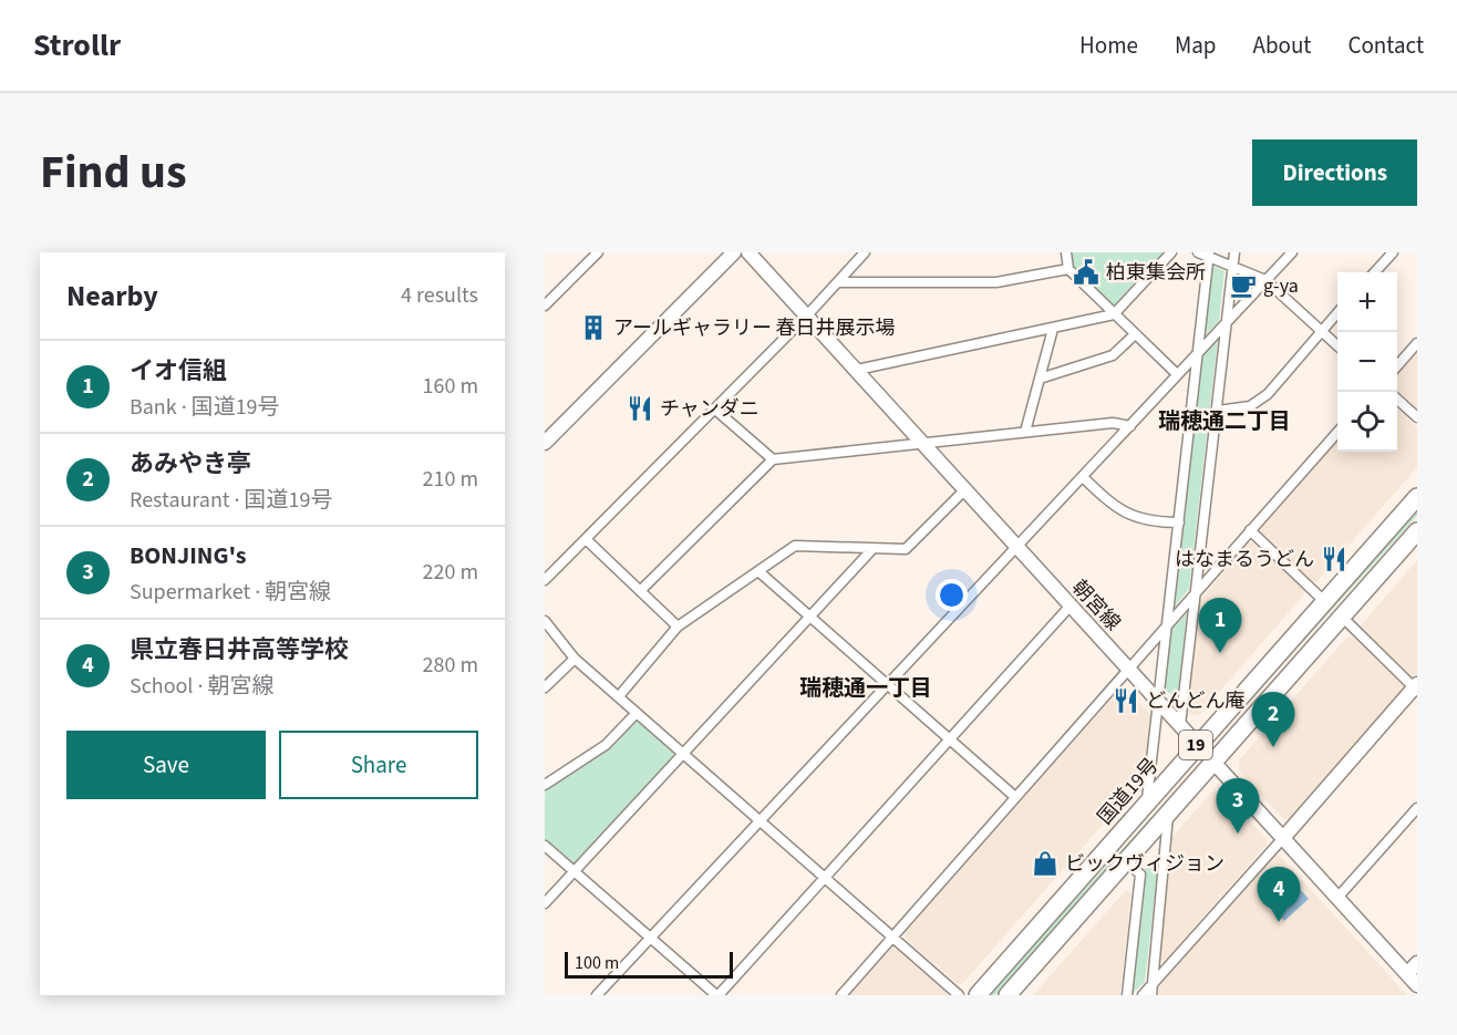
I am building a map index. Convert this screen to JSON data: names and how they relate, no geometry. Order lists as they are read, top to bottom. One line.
{"streets":{"highway":["19","国道19号"],"street":["朝宮線"]},"crossings":[["朝宮線","19"],["朝宮線","国道19号"]],"districts":["瑞穂通二丁目","瑞穂通一丁目"],"places":{"public building":["柏東集会所"],"cafe":["g-ya"],"building":["アールギャラリー 春日井展示場"],"restaurant":["チャンダニ","はなまるうどん","どんどん庵"],"shop":["ビックヴィジョン"]},"scale_bar":"100 m","page":{"header":"Strollr","nav":["Home","Map","About","Contact"],"title":"Find us","buttons":["Directions",["Save","Share"]],"heading":["Nearby","4 results"],"map_buttons":["+","−"],"list":[{"mark":"1","name":"イオ信組","note":"Bank · 国道19号","value":"160 m"},{"mark":"2","name":"あみやき亭","note":"Restaurant · 国道19号","value":"210 m"},{"mark":"3","name":"BONJING's","note":"Supermarket · 朝宮線","value":"220 m"},{"mark":"4","name":"県立春日井高等学校","note":"School · 朝宮線","value":"280 m"}],"pins":["1","2","3","4"],"scale":"100 m"}}
